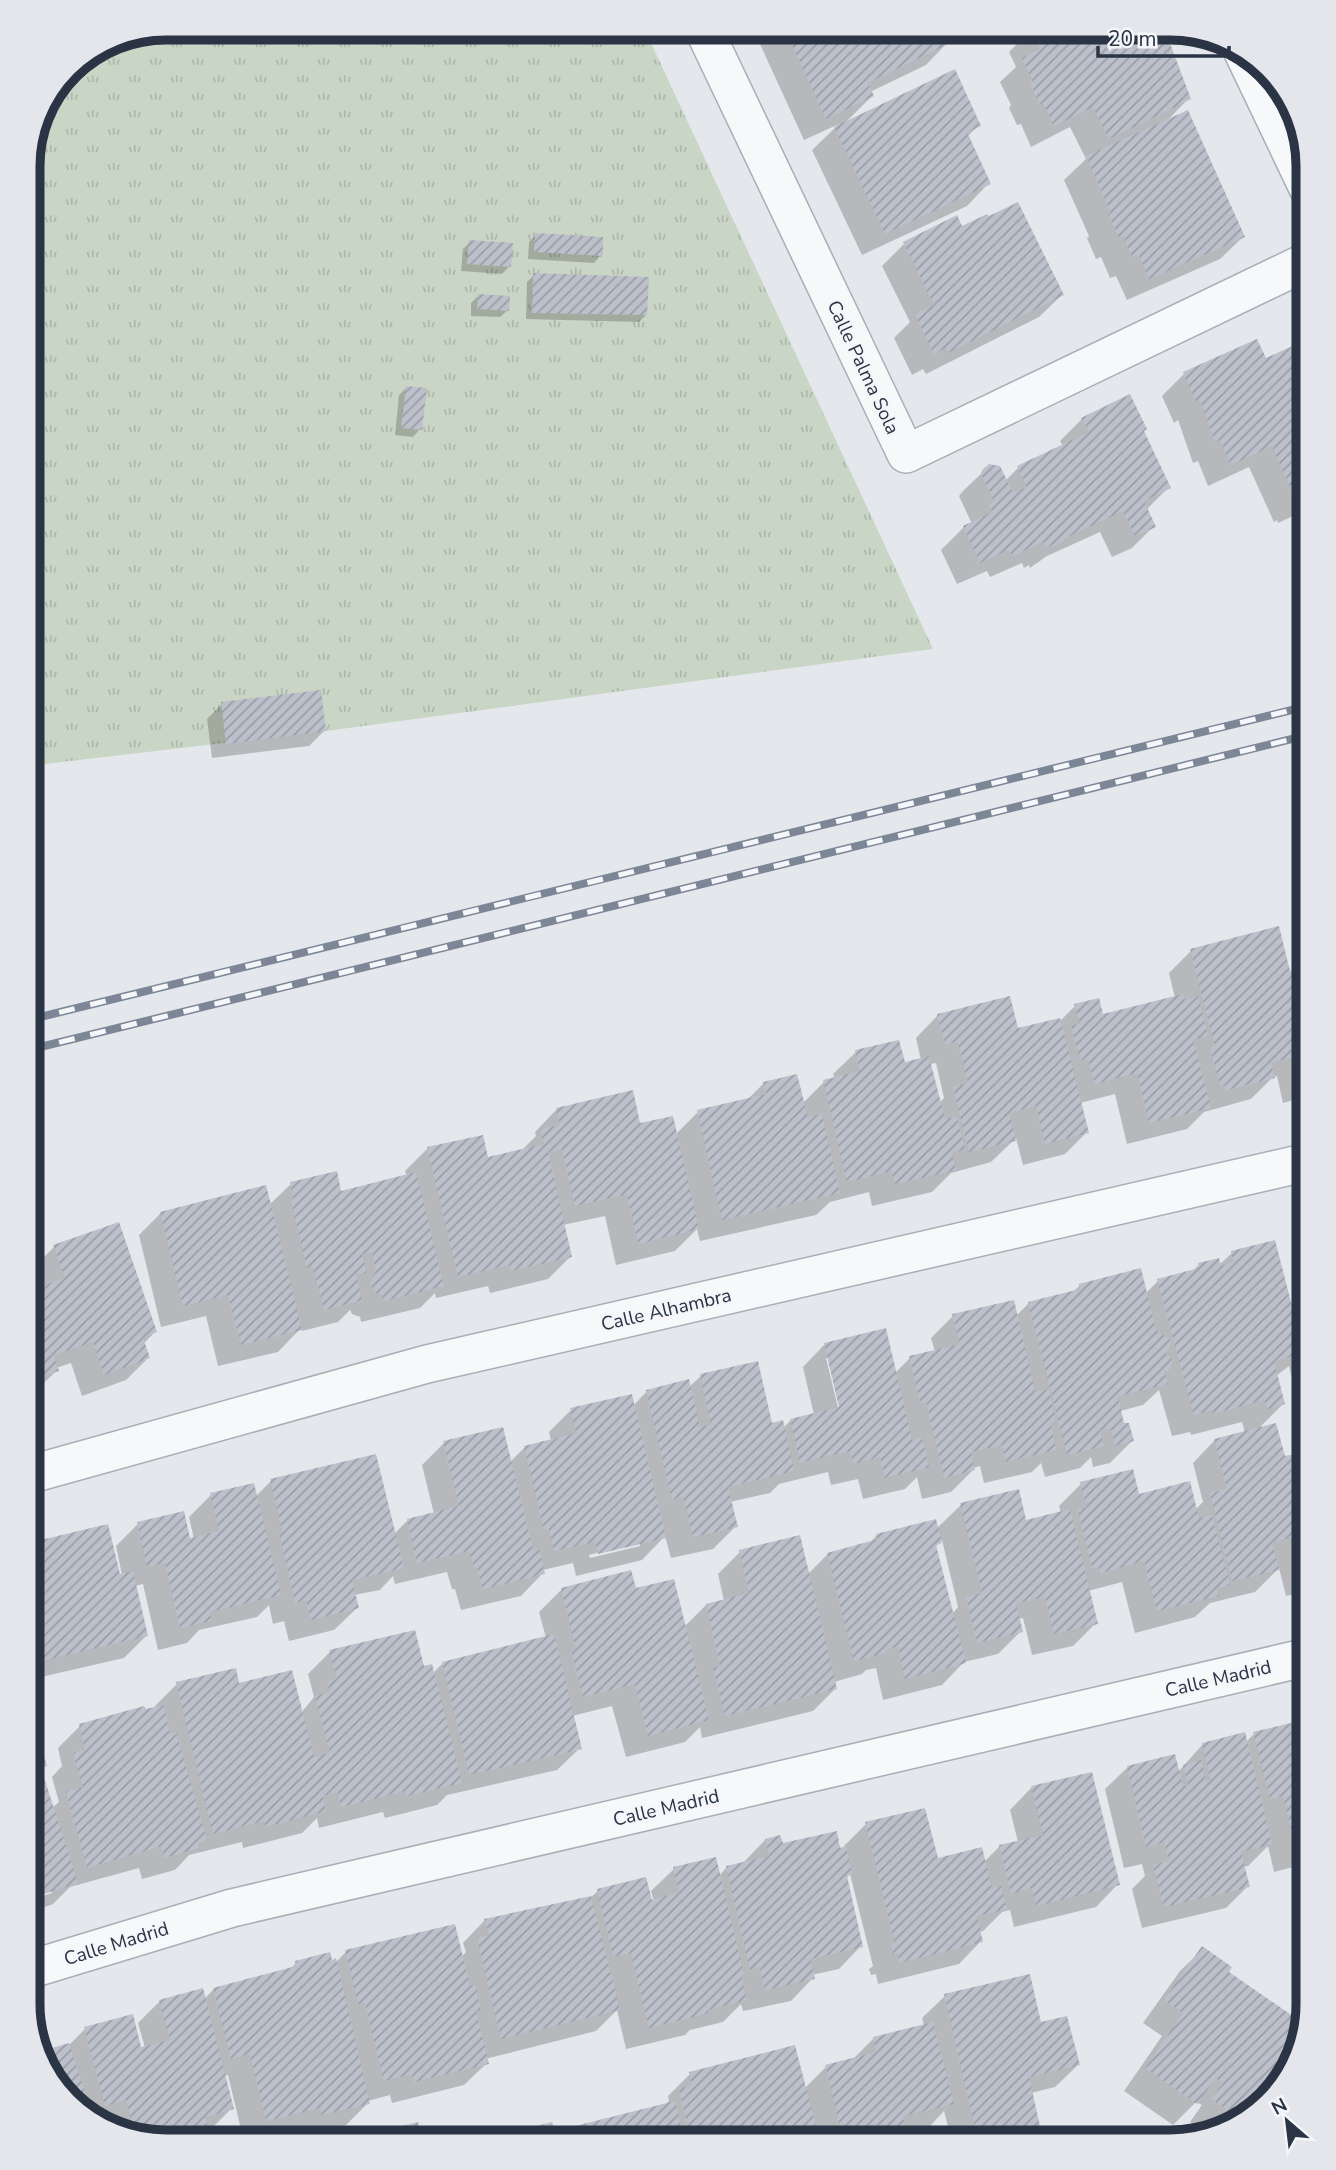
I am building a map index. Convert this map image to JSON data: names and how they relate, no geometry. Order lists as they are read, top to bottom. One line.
{"streets":{"street":["Calle Palma Sola","Calle Alhambra","Calle Madrid"]},"scale_bar":"20 m","north":"top left"}
